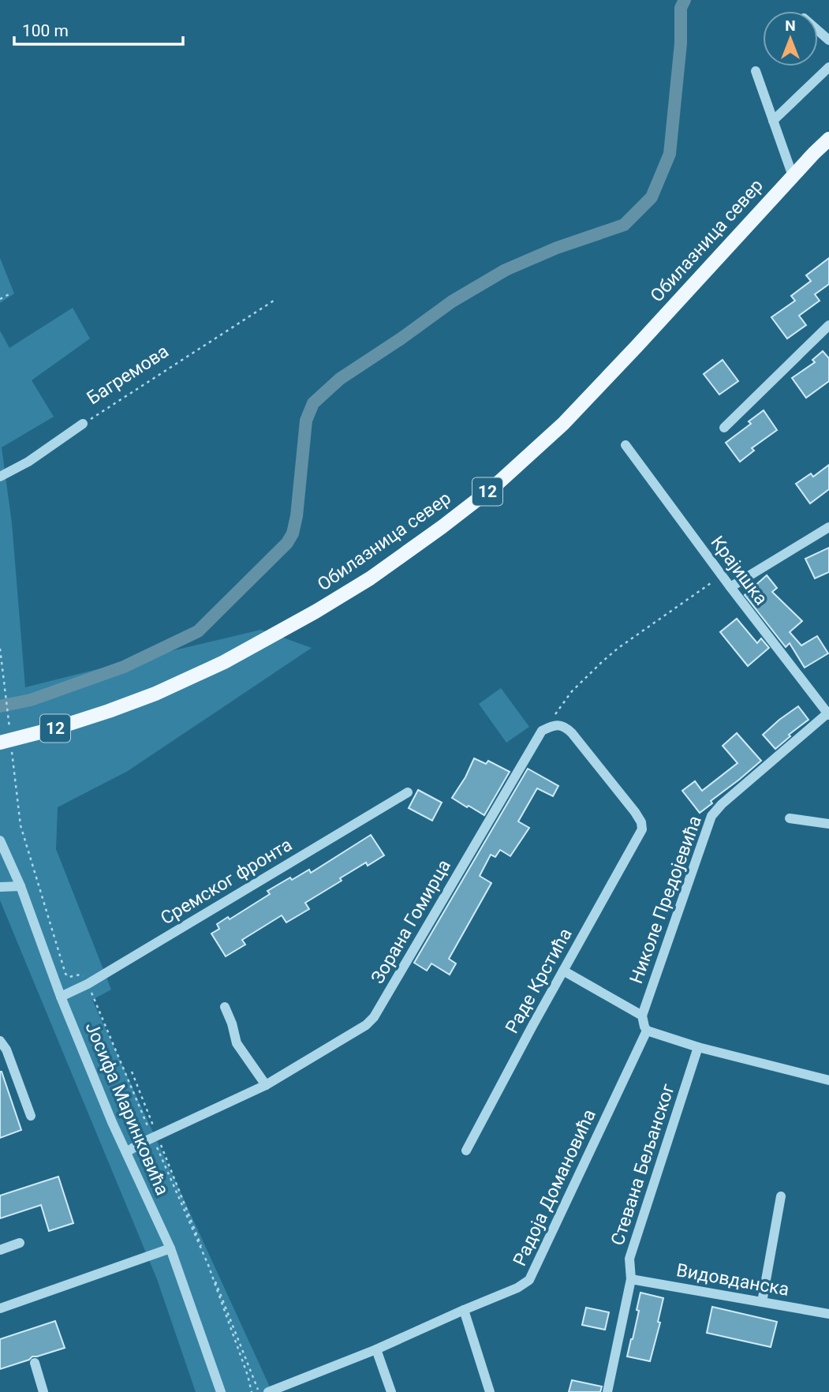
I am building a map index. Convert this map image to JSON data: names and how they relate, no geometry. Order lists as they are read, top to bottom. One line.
{"streets":{"main road":["Обилазница север","12"],"street":["Багремова","Крајишка","Сремског фронта","Николе Предојевића","Зорана Гомирца","Раде Крстића","Јосифа Маринковића","Стевана Бељанског","Радоја Домановића","Видовданска"]},"crossings":[["Крајишка","Николе Предојевића"],["Сремског фронта","Јосифа Маринковића"],["Зорана Гомирца","Раде Крстића"],["Зорана Гомирца","Јосифа Маринковића"],["Стевана Бељанског","Видовданска"]],"scale_bar":"100 m","north":"top"}
